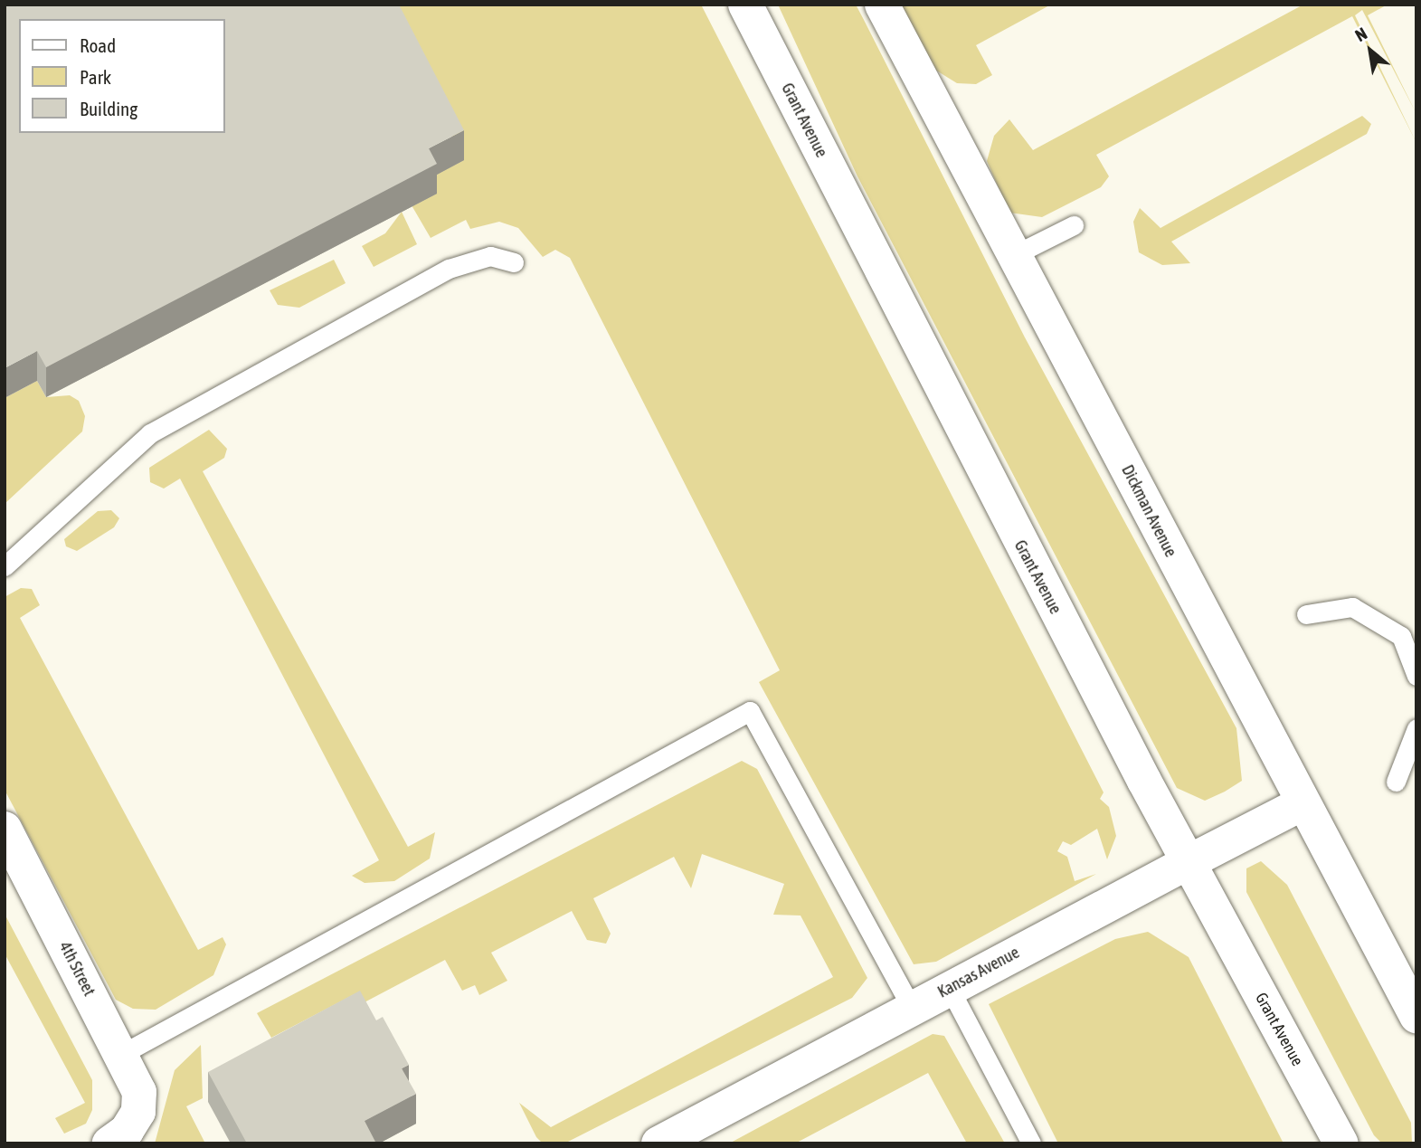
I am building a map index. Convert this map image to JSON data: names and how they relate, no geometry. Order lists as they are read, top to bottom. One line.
{"streets":{"street":["Grant Avenue","Dickman Avenue","4th Street","Kansas Avenue"]},"crossings":[["Grant Avenue","Kansas Avenue"],["Dickman Avenue","Kansas Avenue"]],"legend":["Road","Park","Building"],"north":"top left"}
